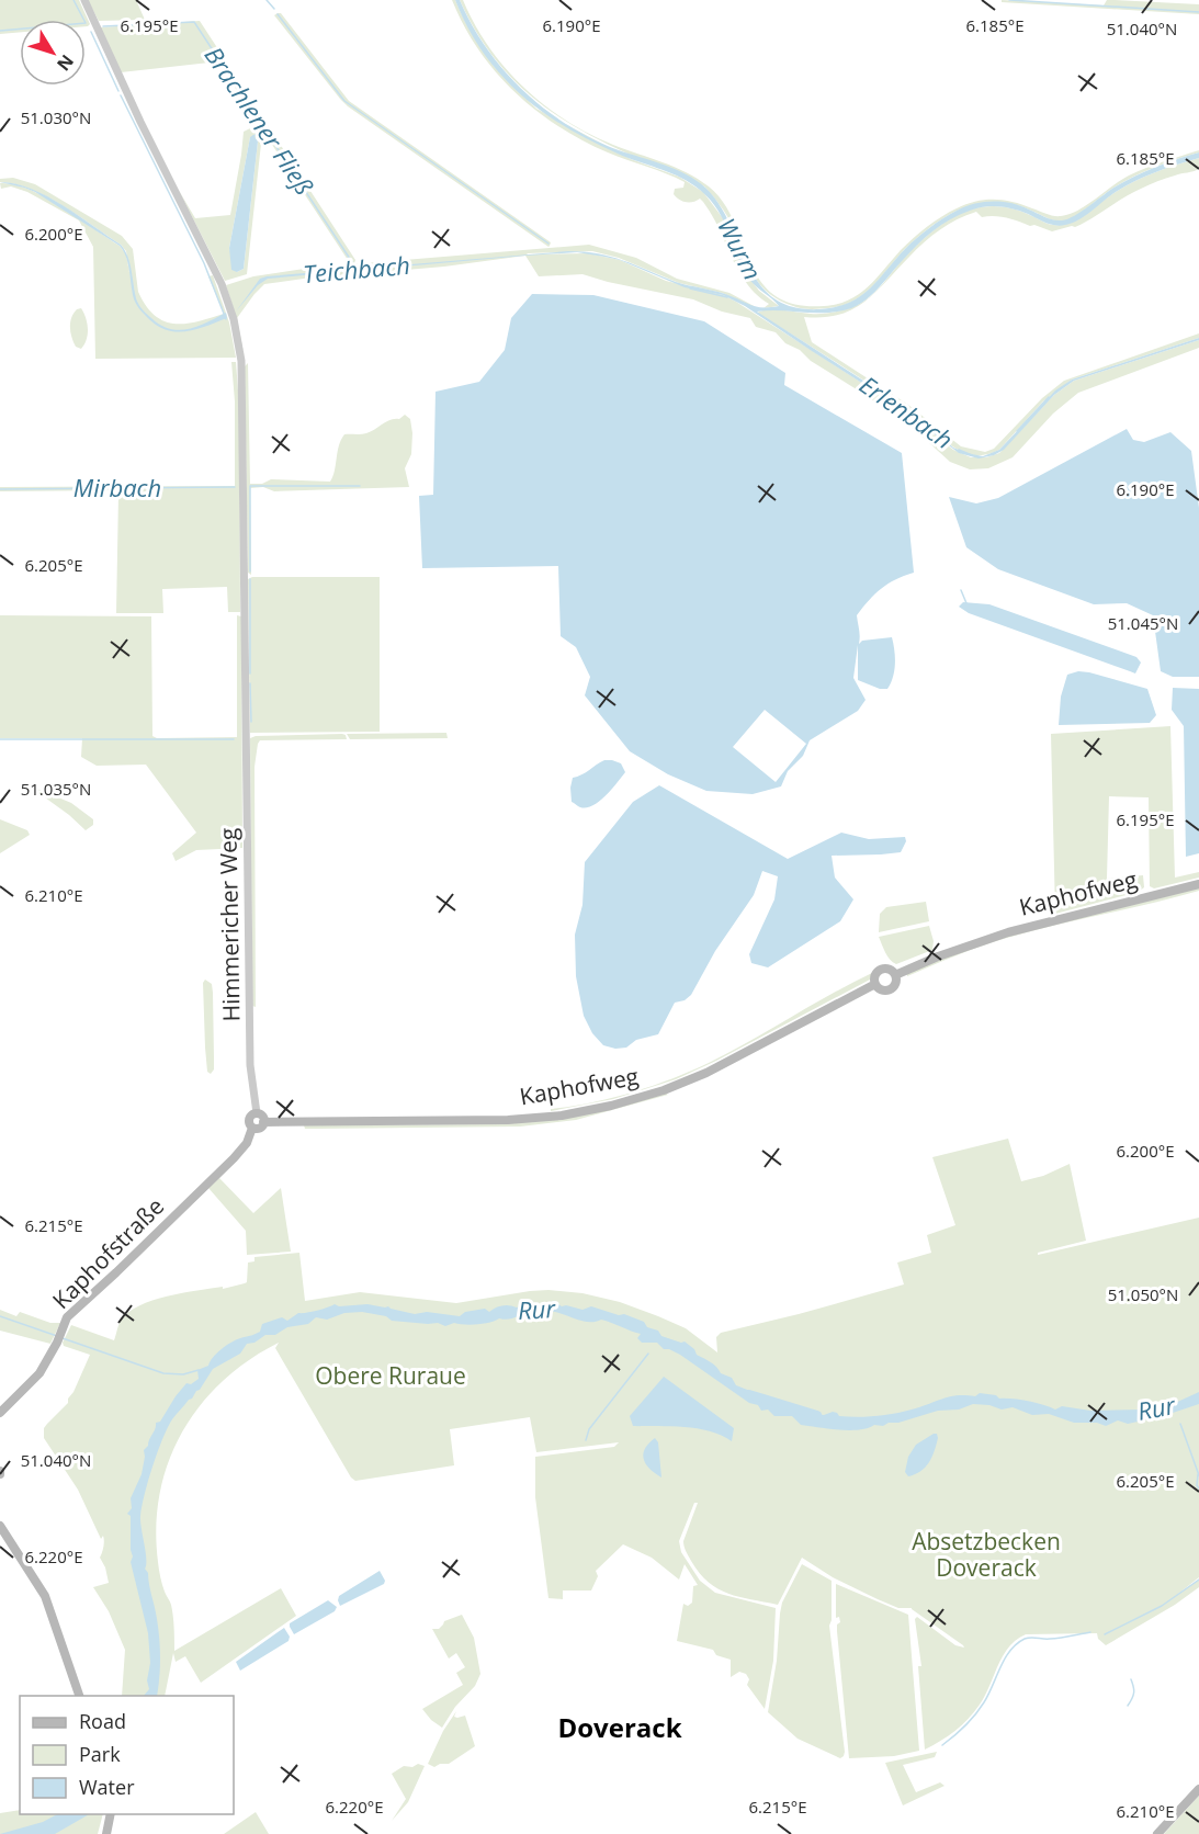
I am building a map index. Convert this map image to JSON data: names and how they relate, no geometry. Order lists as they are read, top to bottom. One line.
{"streets":{"main road":["Kaphofweg","Kaphofstraße"],"street":["Himmericher Weg"]},"crossings":[["Kaphofweg","Himmericher Weg"],["Kaphofweg","Kaphofstraße"],["Himmericher Weg","Kaphofstraße"]],"districts":["Doverack"],"water":["Brachlener Fließ","Wurm","Teichbach","Erlenbach","Mirbach","Rur"],"parks":["Obere Ruraue","Absetzbecken Doverack"],"legend":["Road","Park","Water"],"north":"bottom right","coordinates":["6.195°E","6.190°E","6.185°E","51.040°N","51.030°N","6.200°E","6.205°E","51.045°N","51.035°N","6.210°E","6.215°E","51.050°N","6.220°E"]}
